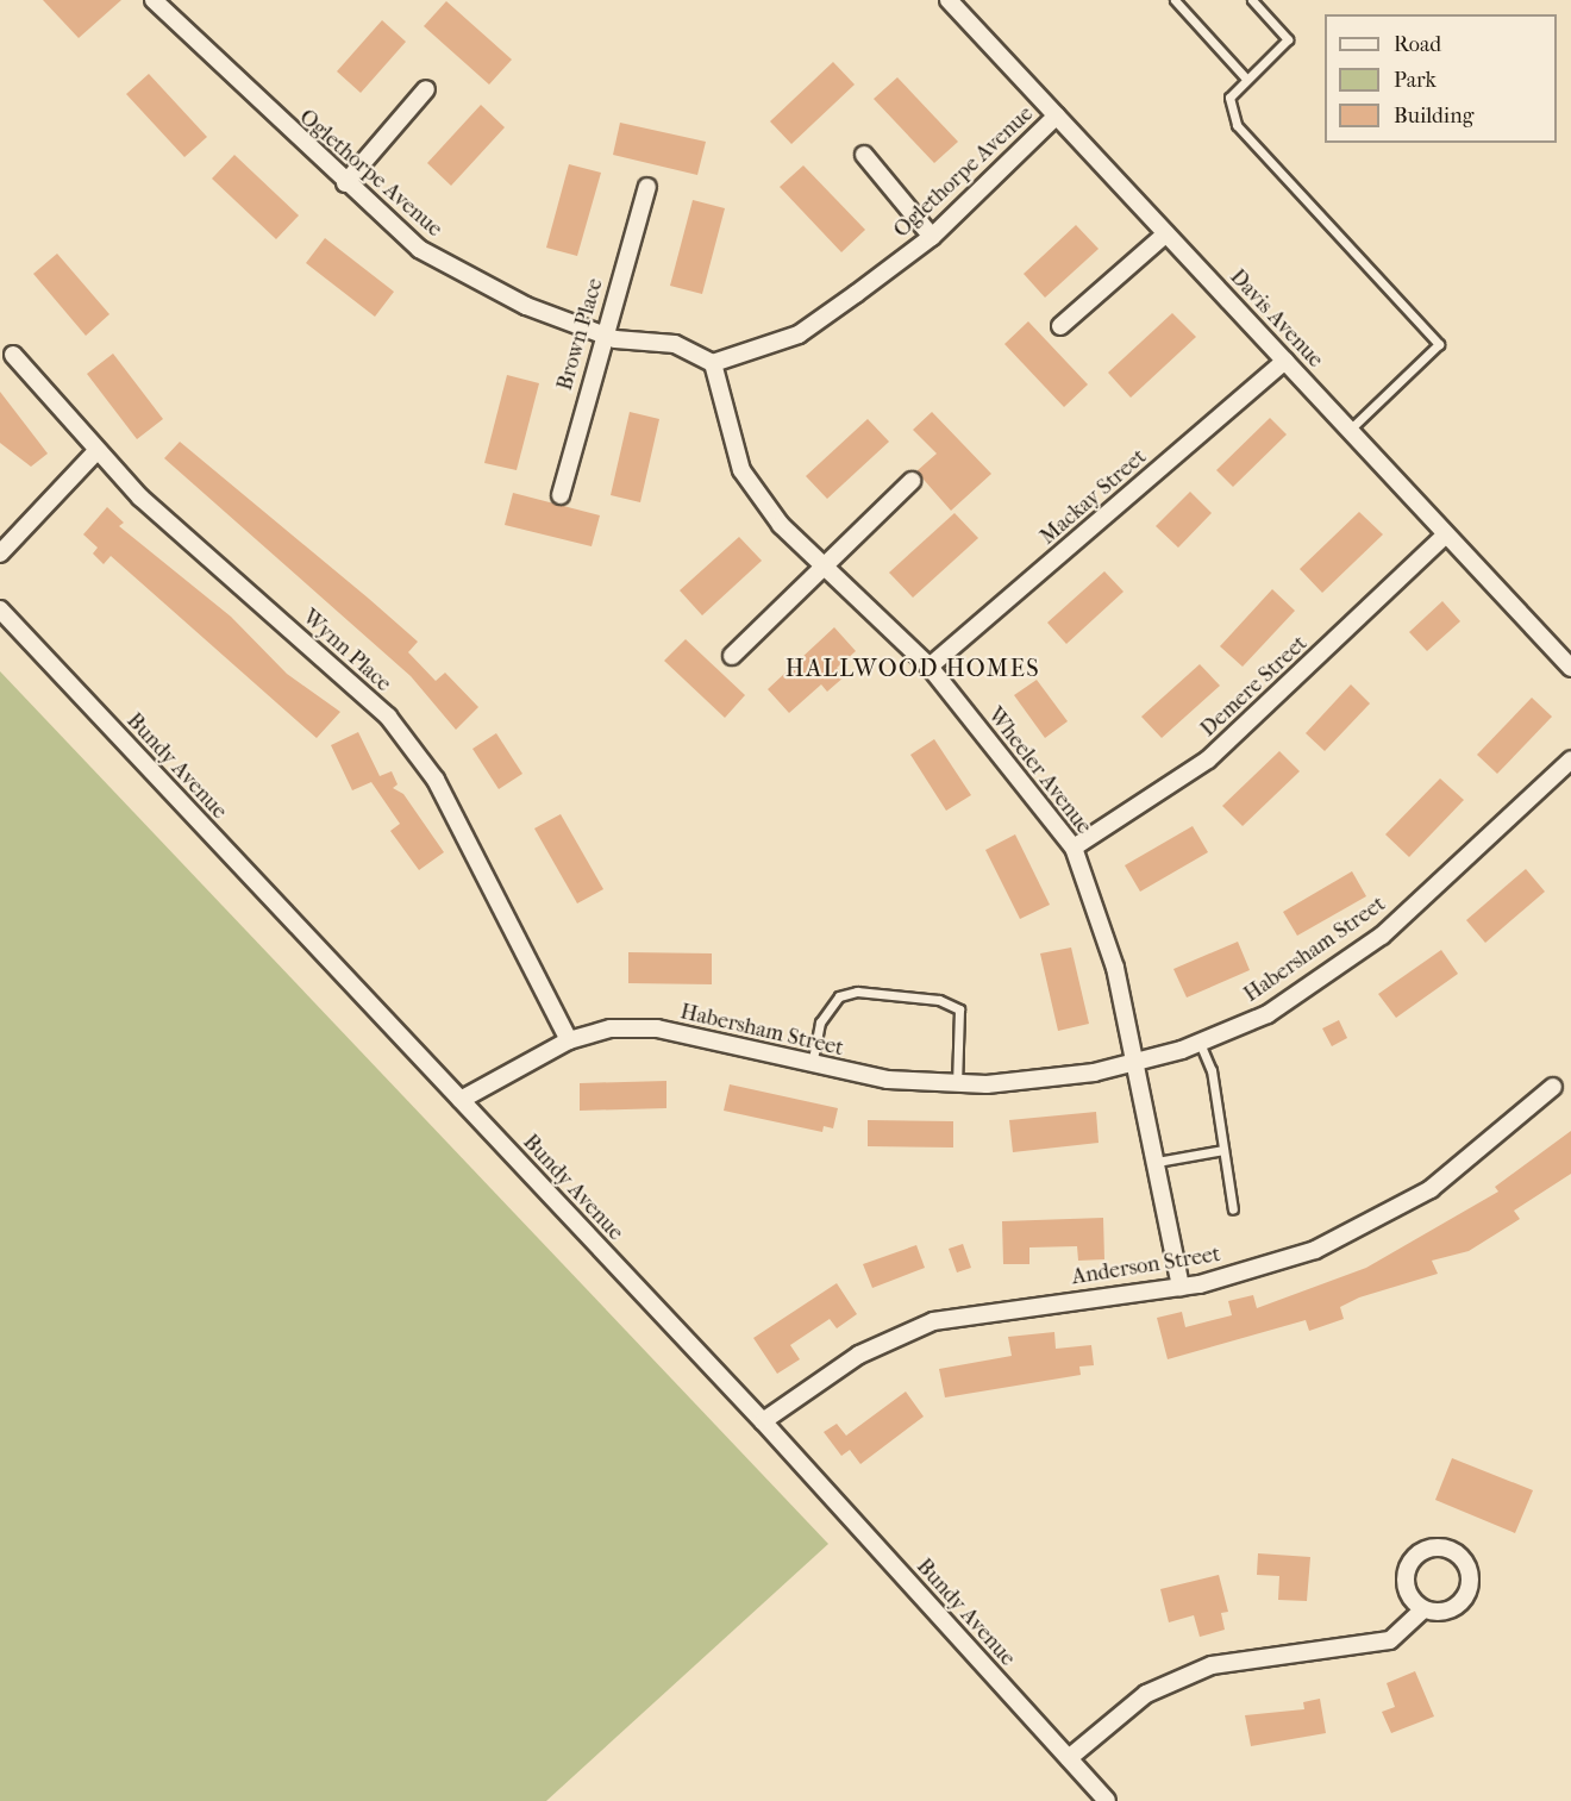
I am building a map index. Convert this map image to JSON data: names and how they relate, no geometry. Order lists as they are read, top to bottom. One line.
{"streets":{"street":["Oglethorpe Avenue","Davis Avenue","Brown Place","Mackay Street","Wynn Place","Demere Street","Bundy Avenue","Wheeler Avenue","Habersham Street","Anderson Street"]},"crossings":[["Oglethorpe Avenue","Davis Avenue"],["Oglethorpe Avenue","Brown Place"],["Oglethorpe Avenue","Wheeler Avenue"],["Davis Avenue","Mackay Street"],["Davis Avenue","Demere Street"],["Mackay Street","Wheeler Avenue"],["Wynn Place","Habersham Street"],["Demere Street","Wheeler Avenue"],["Bundy Avenue","Habersham Street"],["Bundy Avenue","Anderson Street"],["Wheeler Avenue","Habersham Street"],["Wheeler Avenue","Anderson Street"]],"districts":["HALLWOOD HOMES"],"legend":["Road","Park","Building"]}
